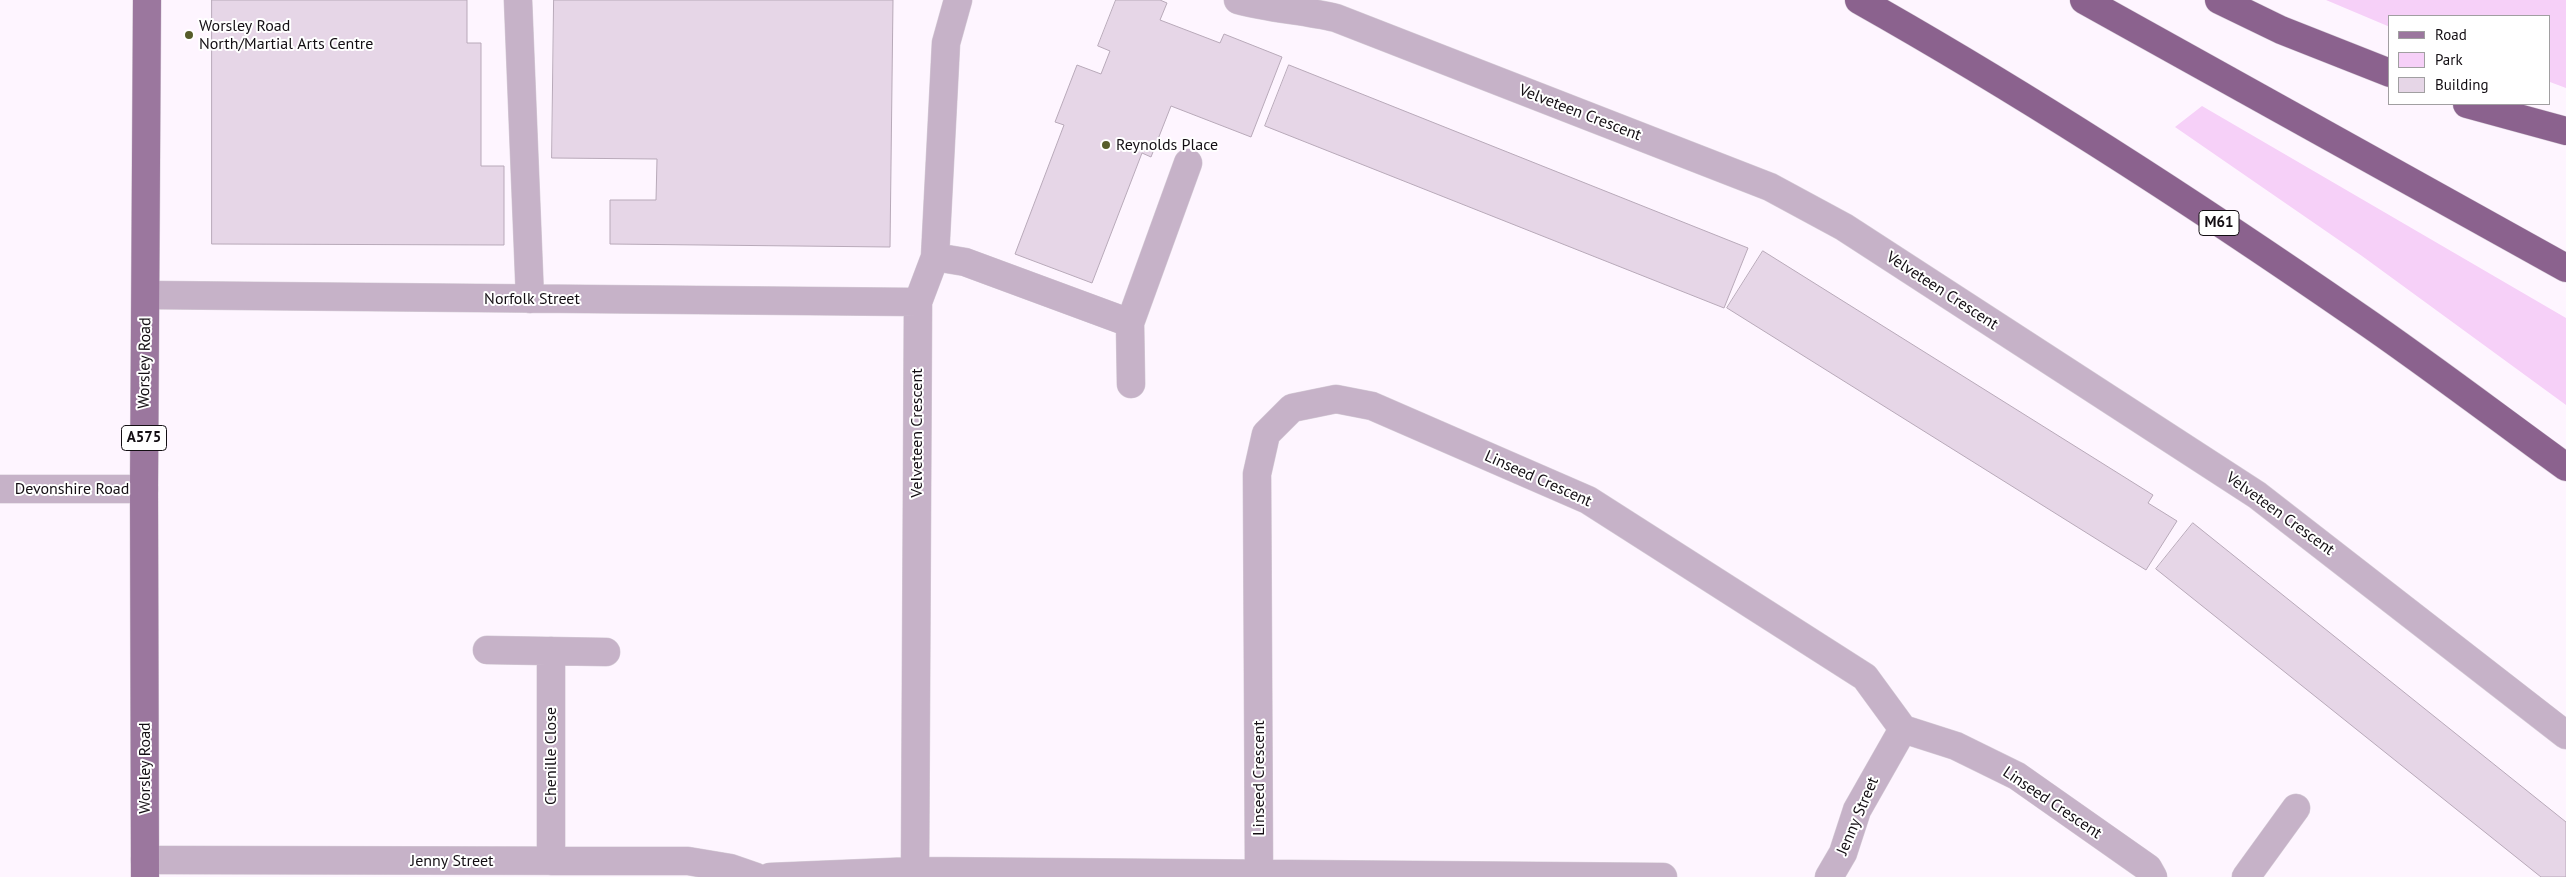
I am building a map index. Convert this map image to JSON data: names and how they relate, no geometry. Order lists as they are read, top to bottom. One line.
{"streets":{"highway":["M61"],"main road":["Worsley Road","A575"],"street":["Velveteen Crescent","Norfolk Street","Linseed Crescent","Devonshire Road","Chenille Close","Jenny Street"]},"crossings":[["Velveteen Crescent","Norfolk Street"],["Norfolk Street","Worsley Road"],["Worsley Road","Devonshire Road"],["Worsley Road","Jenny Street"],["Linseed Crescent","Jenny Street"],["Chenille Close","Jenny Street"]],"places":["Worsley Road North/Martial Arts Centre","Reynolds Place"],"legend":["Road","Park","Building"]}
